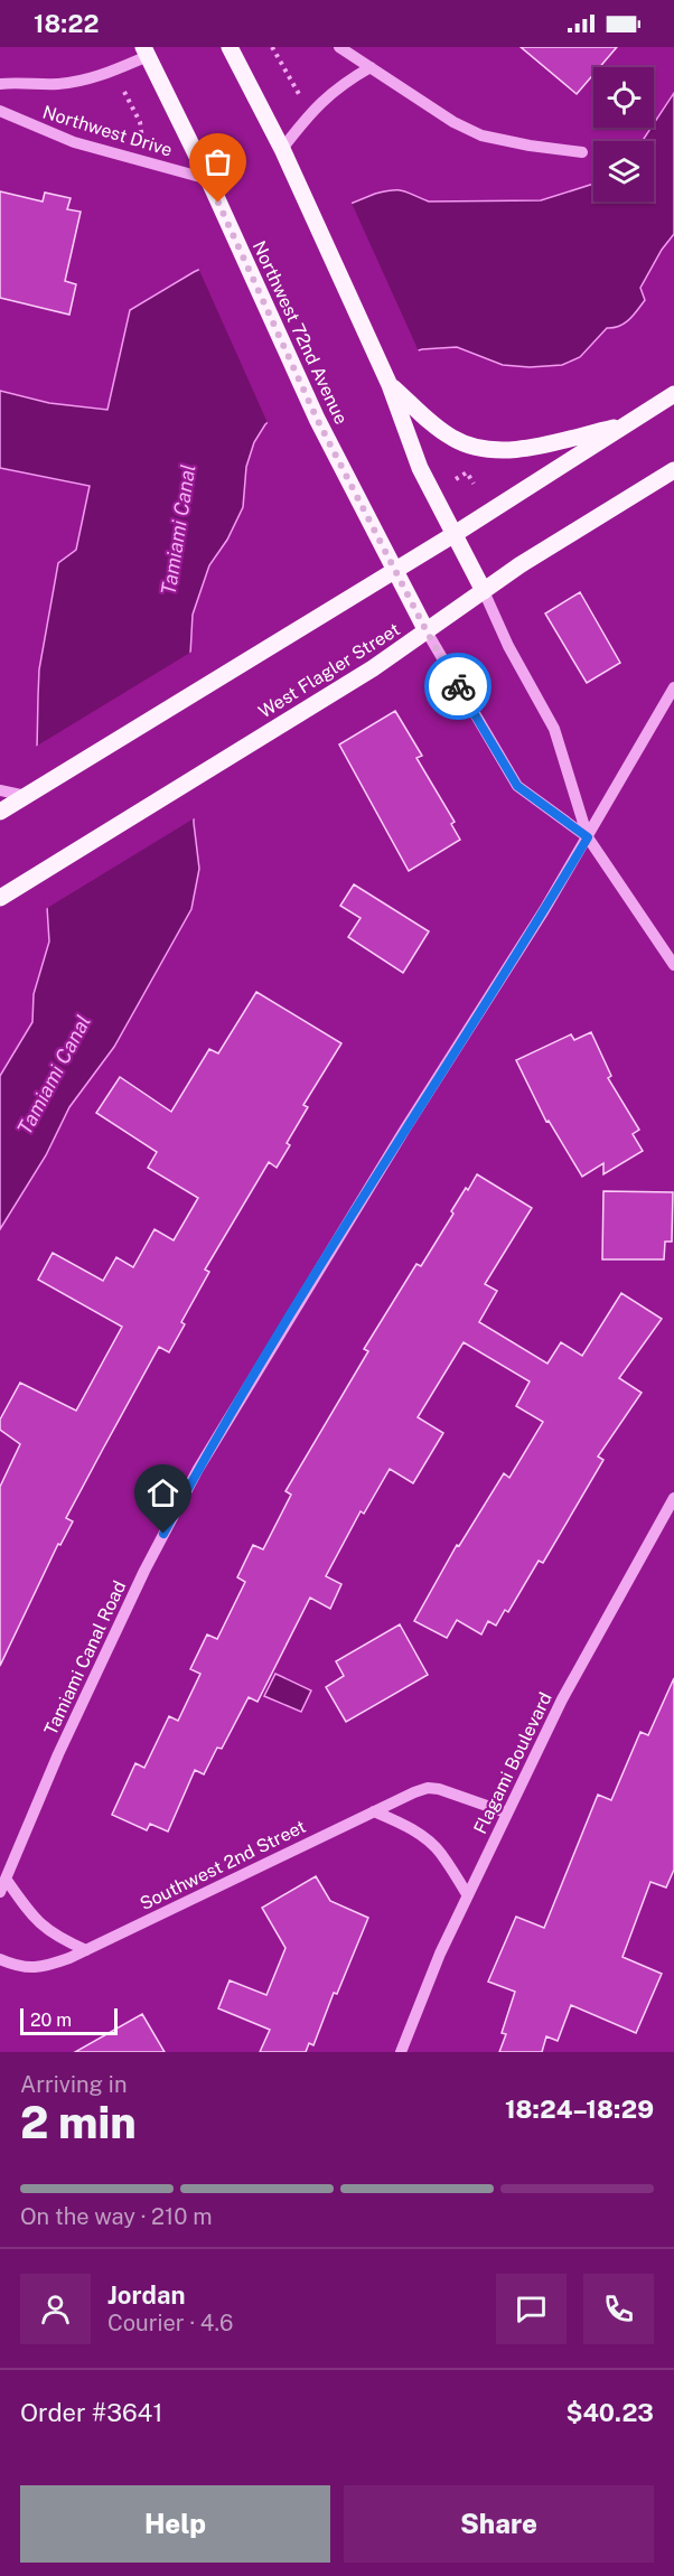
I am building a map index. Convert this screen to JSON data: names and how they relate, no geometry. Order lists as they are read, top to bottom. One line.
{"streets":{"main road":["Northwest 72nd Avenue","West Flagler Street"],"street":["Northwest Drive","Tamiami Canal Road","Flagami Boulevard","Southwest 2nd Street"]},"crossings":[["Northwest Drive","Northwest 72nd Avenue"],["Northwest 72nd Avenue","West Flagler Street"],["Flagami Boulevard","Southwest 2nd Street"]],"water":["Tamiami Canal"],"scale_bar":"20 m","page":{"status":"18:22","scale":"20 m","heading":["2 min","Arriving in","18:24–18:29"],"panel":["Jordan","Courier · 4.6","Order #3641","$40.23"],"bar":"On the way · 210 m","buttons":["Help","Share"]}}
